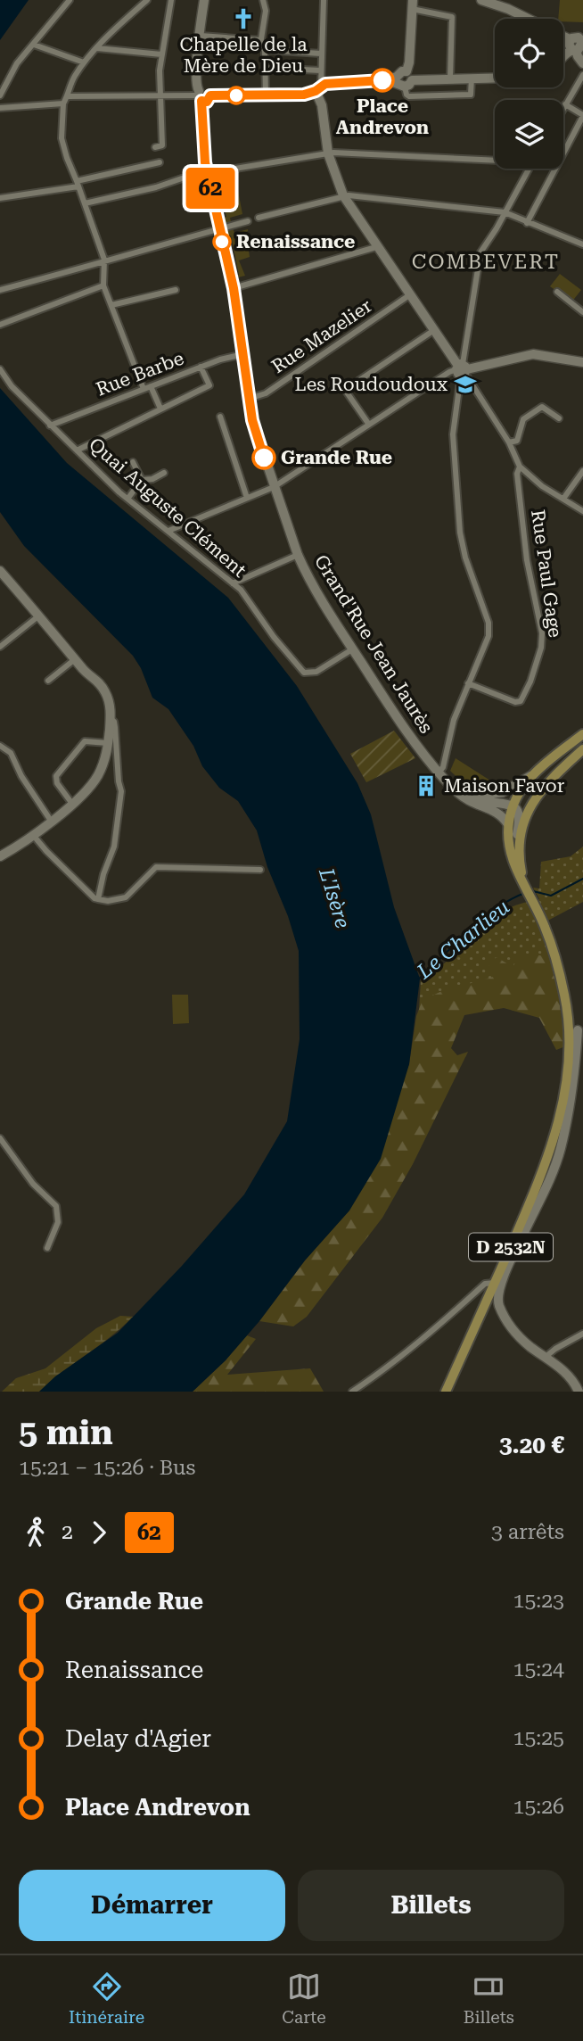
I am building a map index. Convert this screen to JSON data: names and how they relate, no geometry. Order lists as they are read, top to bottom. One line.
{"streets":{"main road":["Grand'Rue Jean Jaurès","D 2532N"],"street":["Rue Mazelier","Rue Barbe","Quai Auguste Clément","Rue Paul Gage"]},"crossings":[["Rue Mazelier","Grand'Rue Jean Jaurès"],["Rue Barbe","Quai Auguste Clément"],["Rue Barbe","Grand'Rue Jean Jaurès"],["Quai Auguste Clément","Grand'Rue Jean Jaurès"]],"districts":["COMBEVERT"],"water":["L'Isère","Le Charlieu"],"places":{"church":["Chapelle de la Mère de Dieu"],"other":["Place Andrevon","Renaissance","Grande Rue"],"school or university":["Les Roudoudoux"],"building":["Maison Favor"]},"lines":["bus line 62"],"page":{"on_map":"62","heading":["5 min","15:21 – 15:26 · Bus","3.20 €"],"legs":["2","62","3 arrêts"],"list":[{"name":"Grande Rue","value":"15:23"},{"name":"Renaissance","value":"15:24"},{"name":"Delay d'Agier","value":"15:25"},{"name":"Place Andrevon","value":"15:26"}],"buttons":["Démarrer","Billets"],"tabs":["Itinéraire","Carte","Billets"]}}
